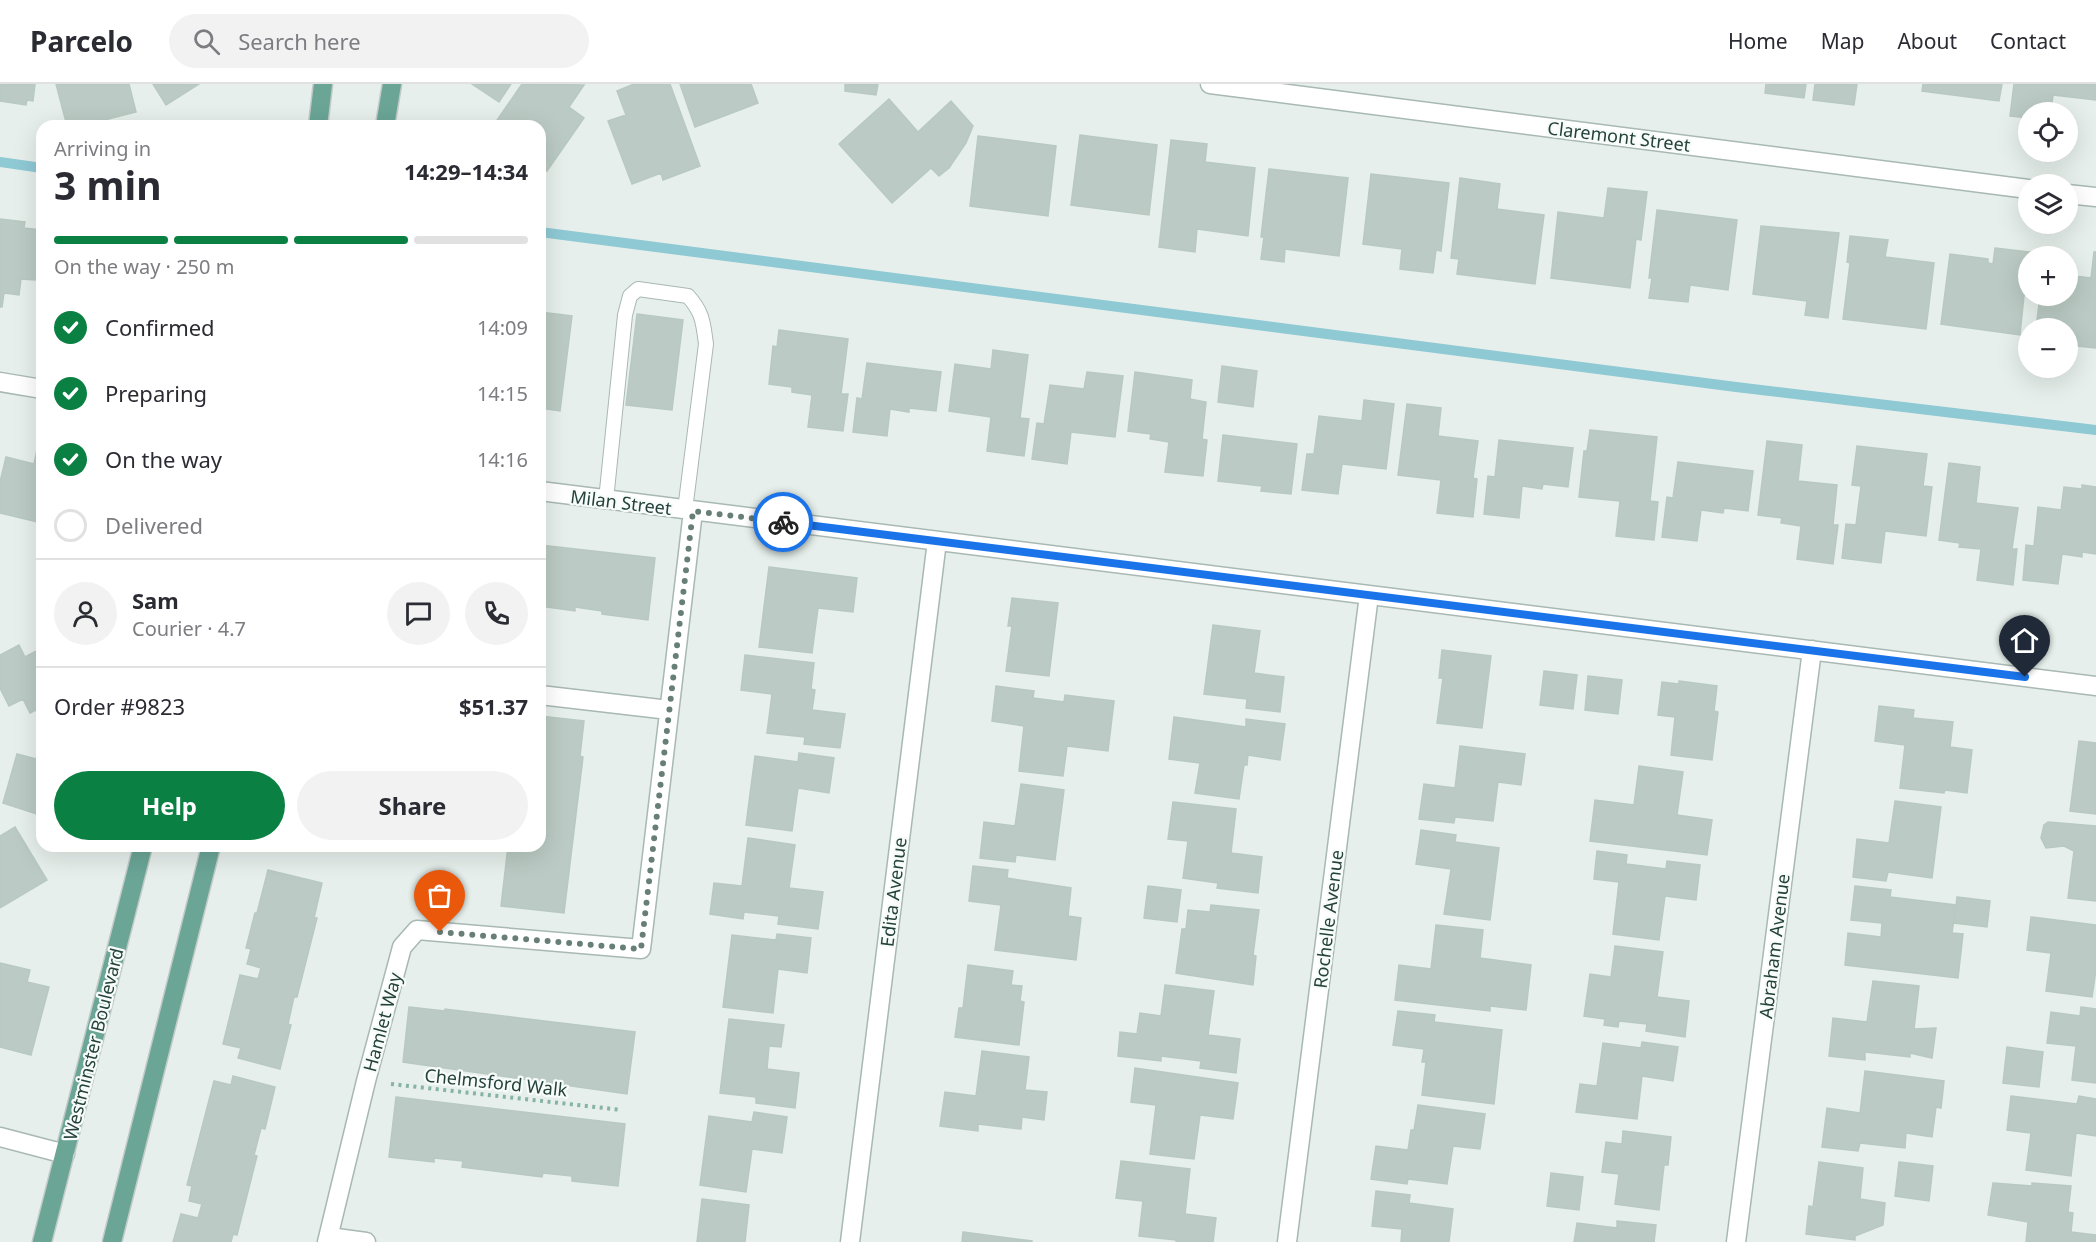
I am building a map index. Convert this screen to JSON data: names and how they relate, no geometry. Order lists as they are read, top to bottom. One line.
{"streets":{"main road":["Westminster Boulevard"],"street":["Claremont Street","Milan Street","Edita Avenue","Rochelle Avenue","Abraham Avenue","Hamlet Way"],"path":["Chelmsford Walk"]},"crossings":[["Milan Street","Edita Avenue"],["Milan Street","Rochelle Avenue"],["Milan Street","Abraham Avenue"],["Milan Street","Hamlet Way"],["Hamlet Way","Chelmsford Walk"]],"page":{"header":"Parcelo","search":"Search here","nav":["Home","Map","About","Contact"],"map_buttons":["+","−"],"heading":["3 min","Arriving in","14:29–14:34"],"panel":["Sam","Courier · 4.7","Order #9823","$51.37"],"bar":"On the way · 250 m","list":[["Confirmed","14:09"],["Preparing","14:15"],["On the way","14:16"],"Delivered"],"buttons":["Help","Share"]}}
